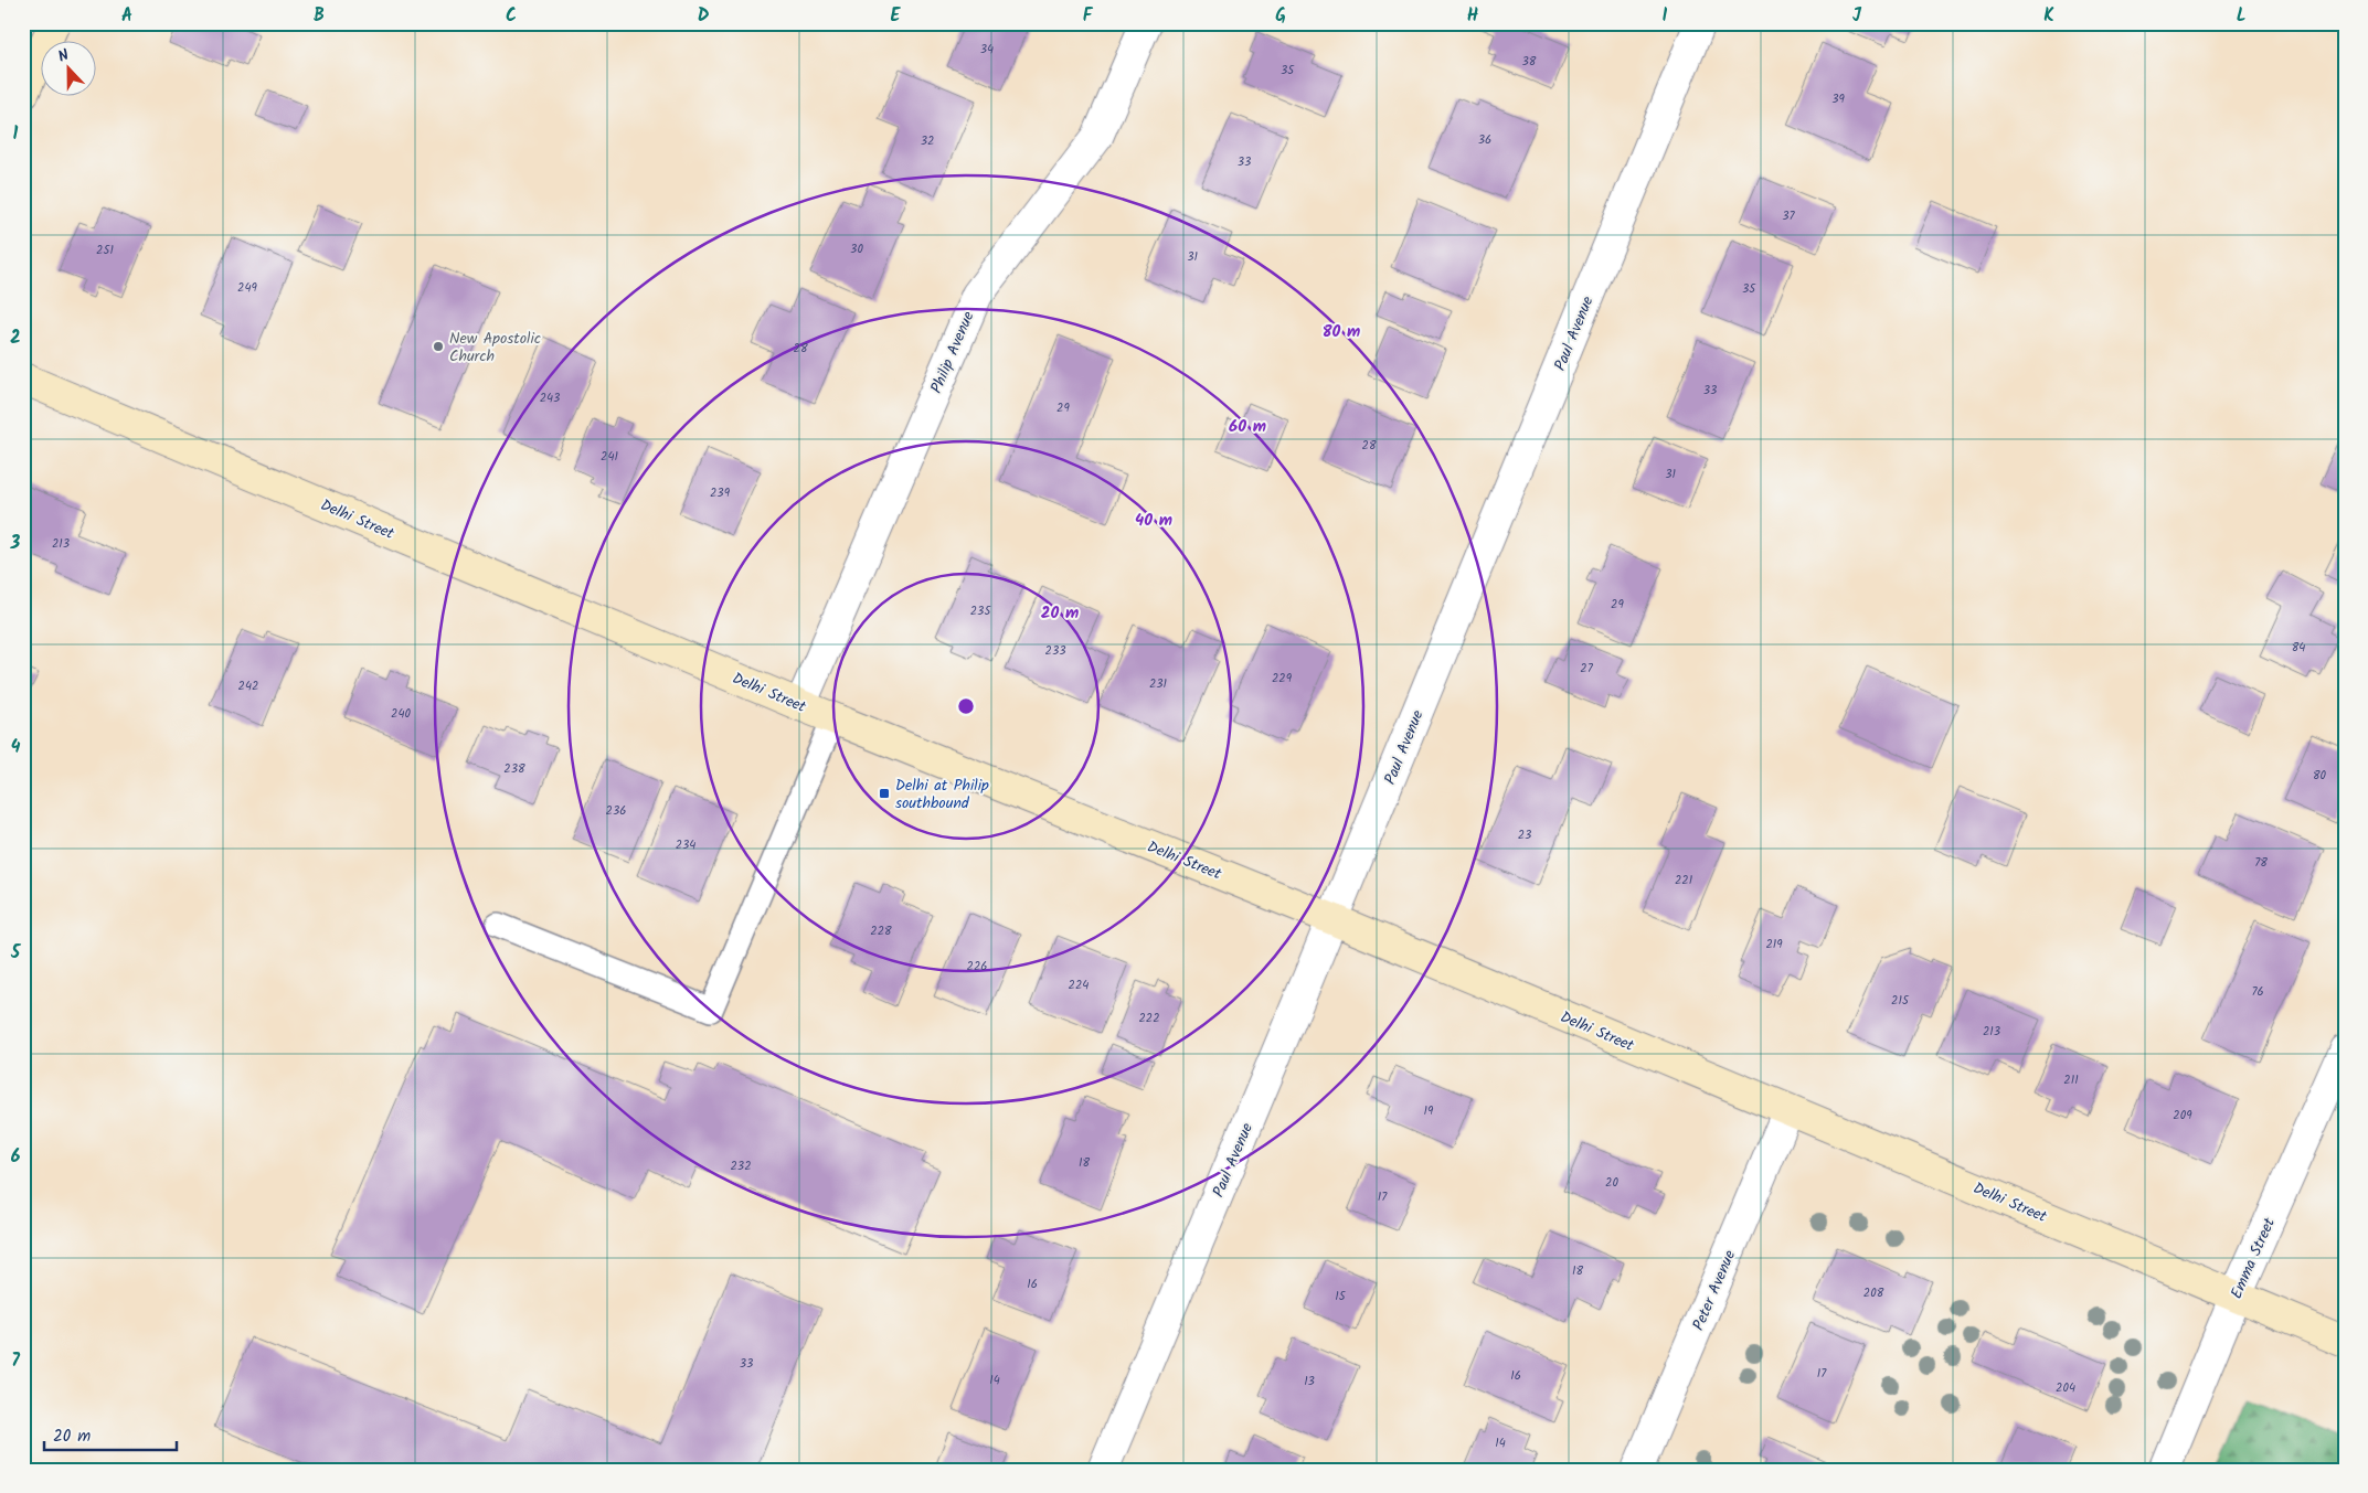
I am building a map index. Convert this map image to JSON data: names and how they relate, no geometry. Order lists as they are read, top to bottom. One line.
{"streets":{"street":["Paul Avenue","Philip Avenue","Delhi Street","Emma Street","Peter Avenue"]},"crossings":[["Paul Avenue","Delhi Street"],["Philip Avenue","Delhi Street"],["Delhi Street","Emma Street"],["Delhi Street","Peter Avenue"]],"places":{"other":["New Apostolic Church"],"transit":["Delhi at Philip southbound"]},"house_numbers":["34","38","35","39","36","32","33","37","30","251","31","249","35","28","33","243","29","28","241","31","239","213","29","235","84","233","27","229","231","242","240","238","80","236","23","234","78","221","228","219","226","224","76","215","222","213","211","19","209","18","232","20","17","18","16","208","15","33","17","16","14","13","204","14"],"scale_bar":"20 m","north":"top","grid":{"columns":["A","B","C","D","E","F","G","H","I","J","K","L"],"rows":["1","2","3","4","5","6","7"]},"rings":["80 m","60 m","40 m","20 m"]}
